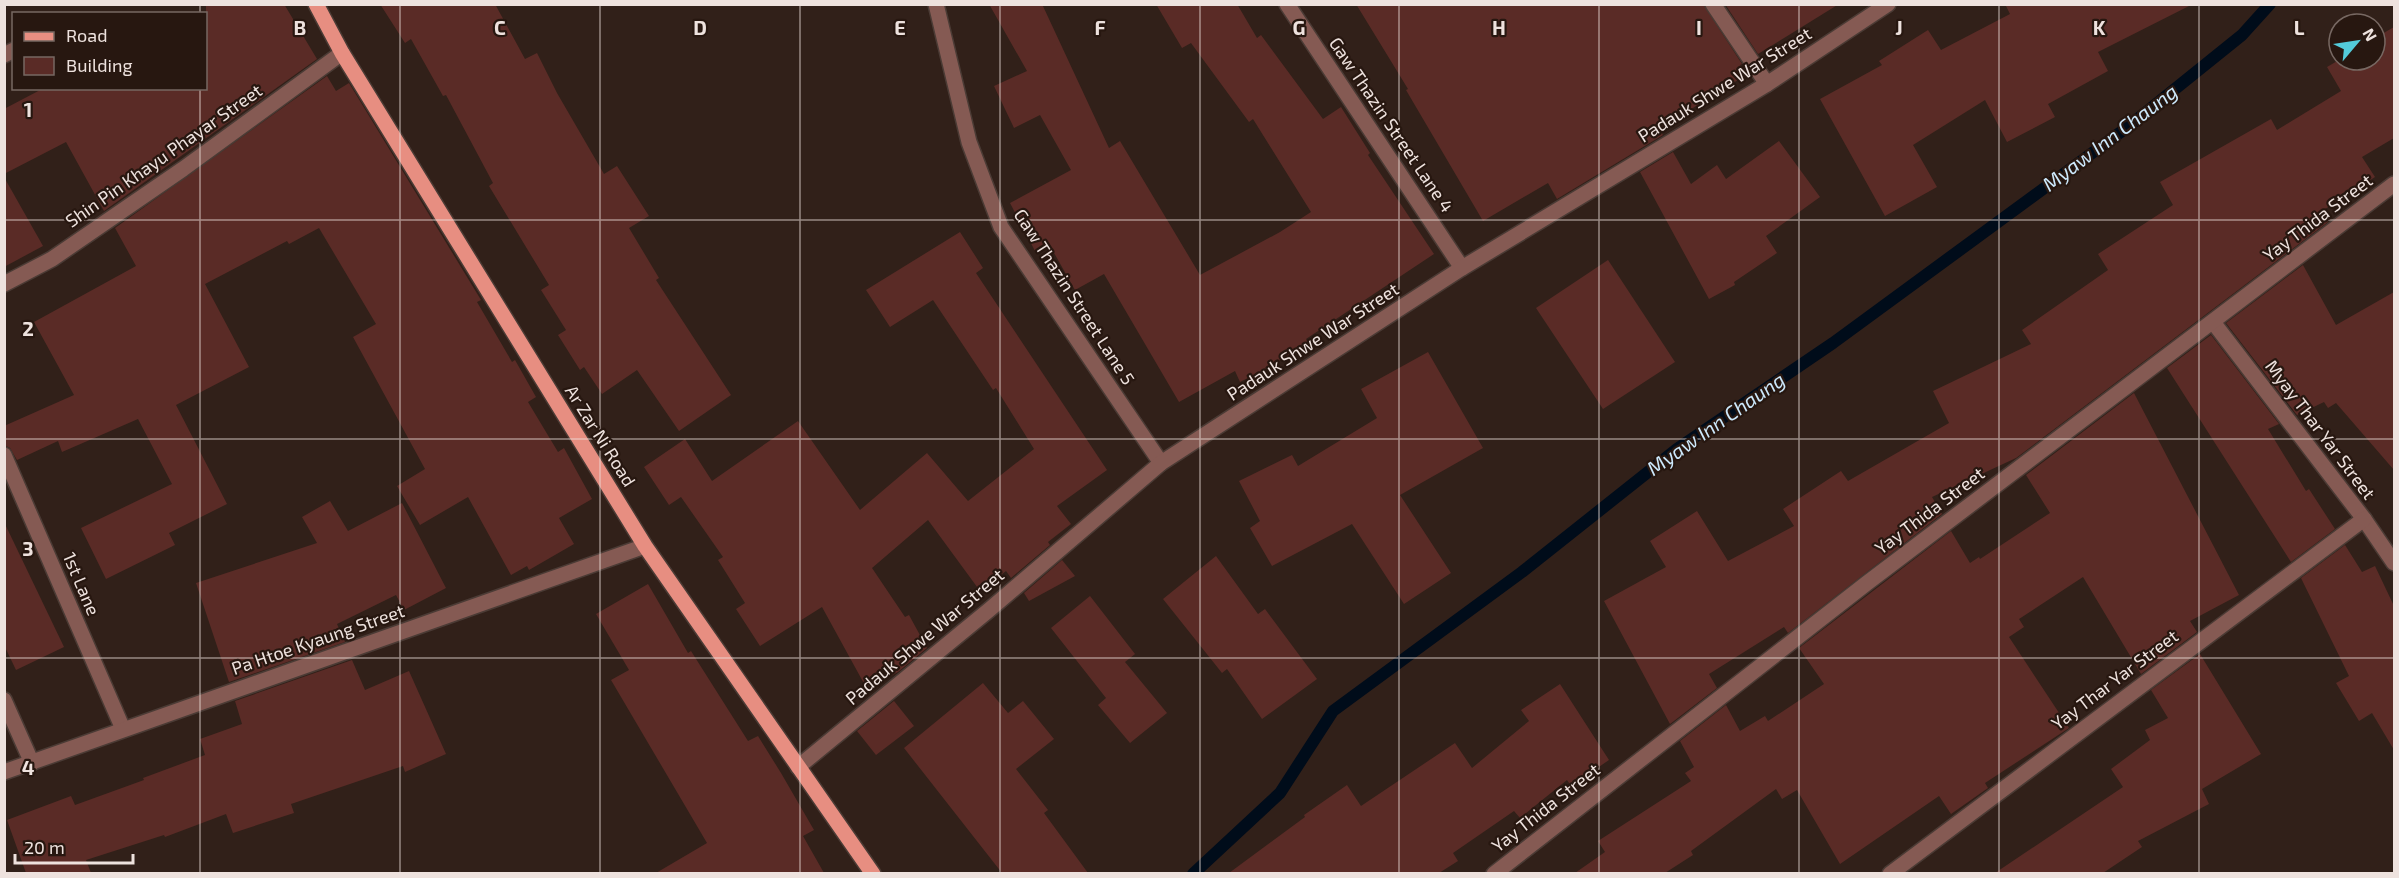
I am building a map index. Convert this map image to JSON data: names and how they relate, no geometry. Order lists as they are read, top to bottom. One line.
{"streets":{"main road":["Ar Zar Ni Road"],"street":["Padauk Shwe War Street","Gaw Thazin Street Lane 4","Shin Pin Khayu Phayar Street","Yay Thida Street","Gaw Thazin Street Lane 5","Myay Thar Yar Street","1st Lane","Pa Htoe Kyaung Street","Yay Thar Yar Street"]},"crossings":[["Padauk Shwe War Street","Gaw Thazin Street Lane 4"],["Padauk Shwe War Street","Gaw Thazin Street Lane 5"],["Padauk Shwe War Street","Ar Zar Ni Road"],["Shin Pin Khayu Phayar Street","Ar Zar Ni Road"],["Yay Thida Street","Myay Thar Yar Street"],["Myay Thar Yar Street","Yay Thar Yar Street"],["Ar Zar Ni Road","Pa Htoe Kyaung Street"],["1st Lane","Pa Htoe Kyaung Street"]],"water":["Myaw Inn Chaung"],"legend":["Road","Building"],"scale_bar":"20 m","north":"top right","grid":{"columns":["B","C","D","E","F","G","H","I","J","K","L"],"rows":["1","2","3","4"]}}
